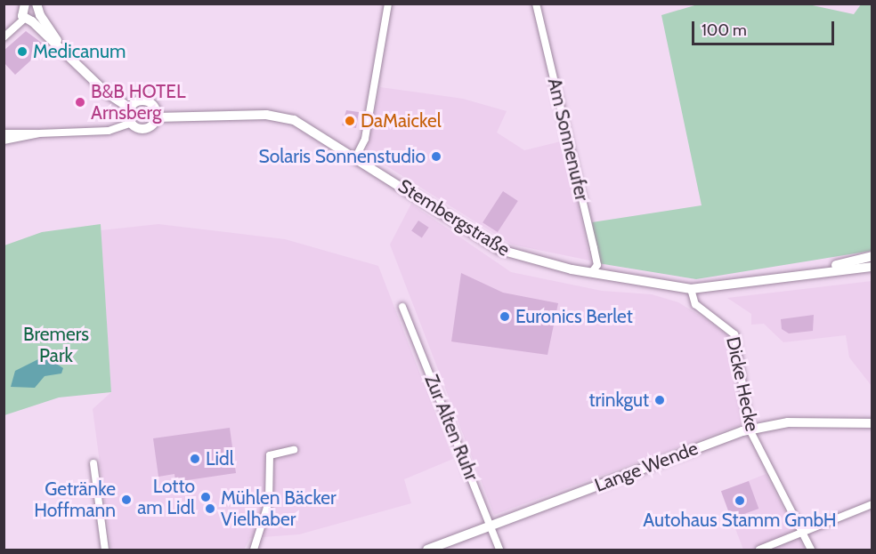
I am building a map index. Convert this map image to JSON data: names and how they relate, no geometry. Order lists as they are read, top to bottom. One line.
{"streets":{"street":["Am Sonnenufer","Stembergstraße","Dicke Hecke","Zur Alten Ruhr","Lange Wende"]},"crossings":[["Am Sonnenufer","Stembergstraße"],["Stembergstraße","Dicke Hecke"],["Dicke Hecke","Lange Wende"],["Zur Alten Ruhr","Lange Wende"]],"parks":["Bremers Park"],"places":["Medicanum","B&B HOTEL Arnsberg","DaMaickel","Solaris Sonnenstudio","Euronics Berlet","trinkgut","Lidl","Lotto am Lidl","Getränke Hoffmann","Autohaus Stamm GmbH","Mühlen Bäcker Vielhaber"],"scale_bar":"100 m"}
